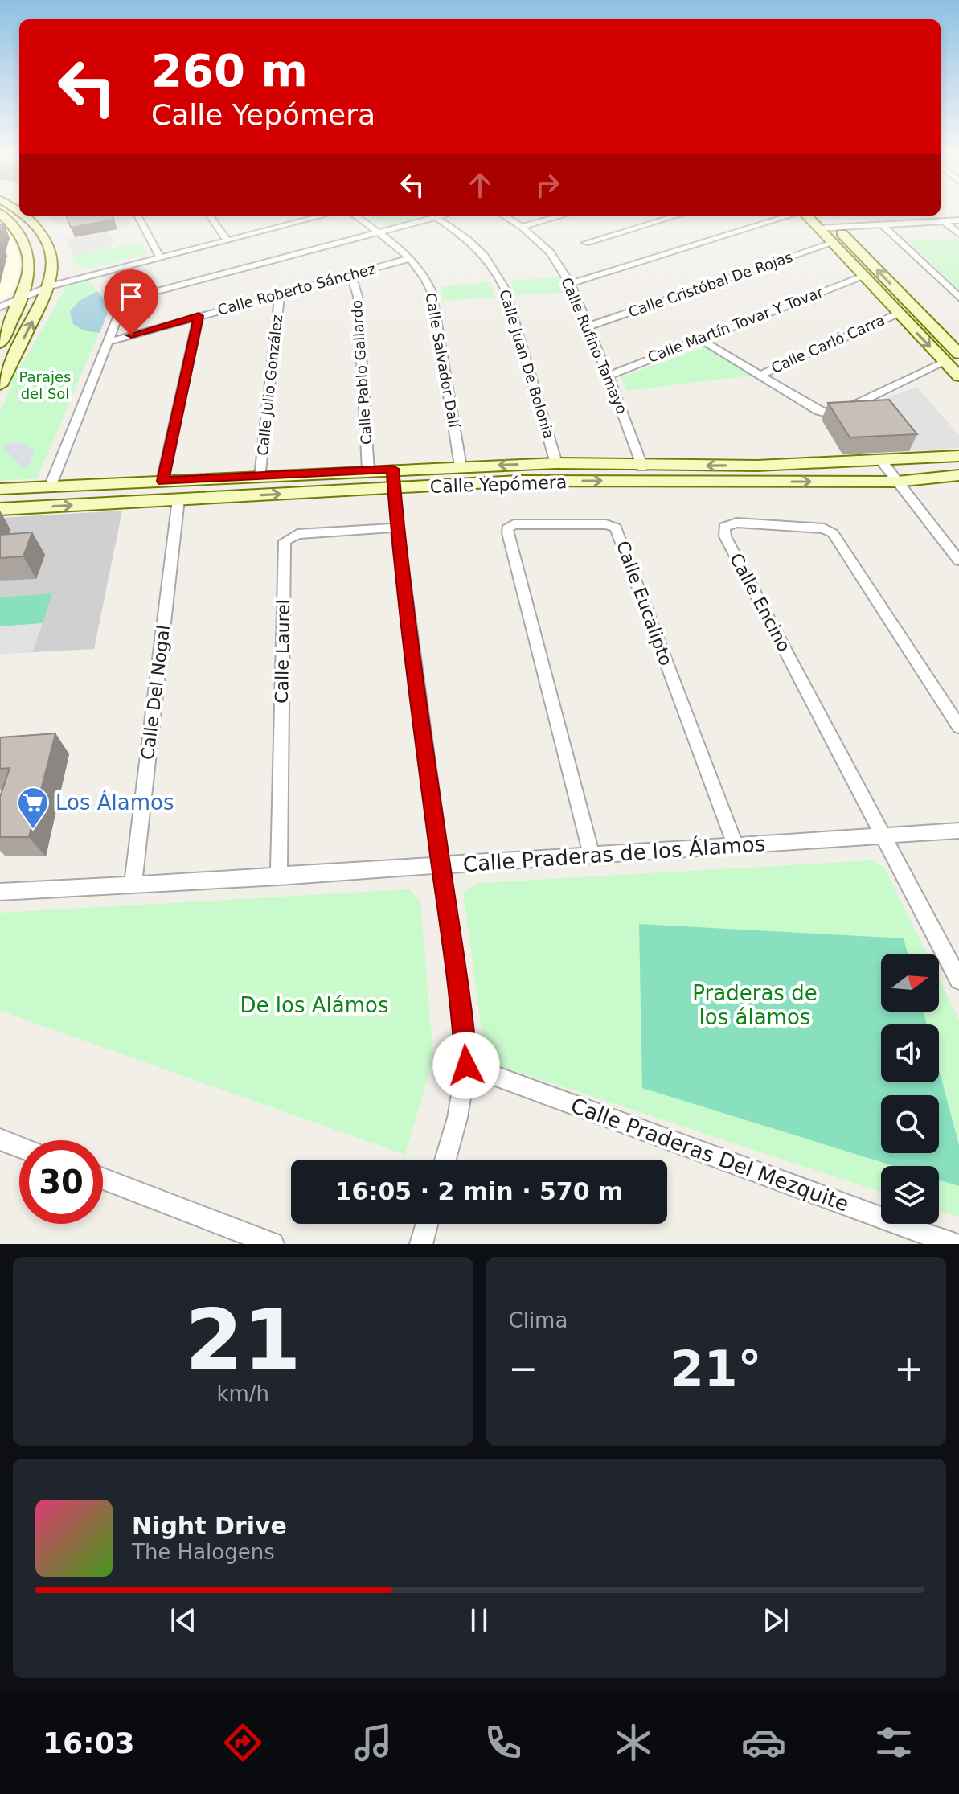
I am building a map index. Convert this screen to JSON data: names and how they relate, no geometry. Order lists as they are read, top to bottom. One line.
{"streets":{"main road":["Calle Yepómera"],"street":["Calle Cristóbal De Rojas","Calle Roberto Sánchez","Calle Martín Tovar Y Tovar","Calle Carló Carra","Calle Rufino Tamayo","Calle Salvador Dalí","Calle Juan De Bolonia","Calle Pablo Gallardo","Calle Julio González","Calle Encino","Calle Eucalipto","Calle Laurel","Calle Del Nogal","Calle Praderas de los Álamos","Calle Praderas Del Mezquite"]},"crossings":[["Calle Cristóbal De Rojas","Calle Rufino Tamayo"],["Calle Roberto Sánchez","Calle Salvador Dalí"],["Calle Roberto Sánchez","Calle Pablo Gallardo"],["Calle Roberto Sánchez","Calle Julio González"],["Calle Martín Tovar Y Tovar","Calle Rufino Tamayo"],["Calle Rufino Tamayo","Calle Yepómera"],["Calle Salvador Dalí","Calle Yepómera"],["Calle Juan De Bolonia","Calle Yepómera"],["Calle Pablo Gallardo","Calle Yepómera"],["Calle Julio González","Calle Yepómera"],["Calle Yepómera","Calle Del Nogal"],["Calle Encino","Calle Praderas de los Álamos"],["Calle Eucalipto","Calle Praderas de los Álamos"],["Calle Laurel","Calle Praderas de los Álamos"],["Calle Del Nogal","Calle Praderas de los Álamos"]],"parks":["Parajes del Sol","Praderas de los álamos","De los Alámos"],"places":{"supermarket":["Los Álamos"]},"north":"right","page":{"turn":["260 m","Calle Yepómera"],"limit":"30","trip":"16:05 · 2 min · 570 m","tile":[["21","km/h"],"Clima"],"heat":["−","21°","+"],"song":["Night Drive","The Halogens"],"tabs":"16:03"}}
